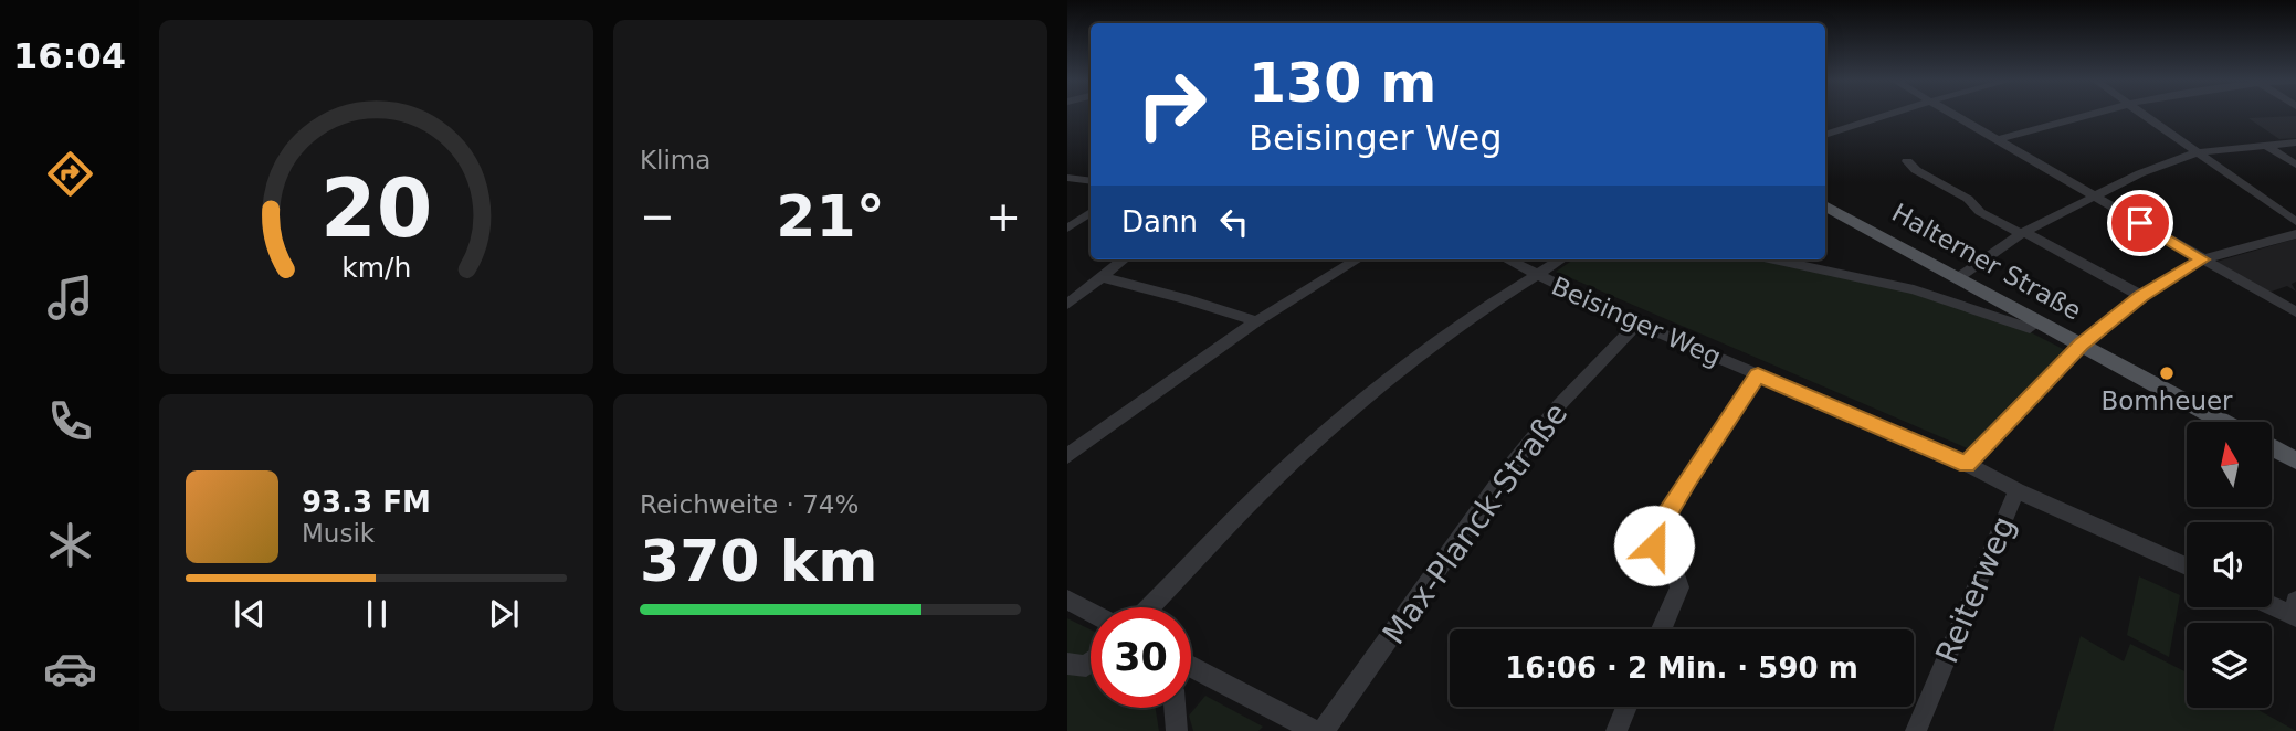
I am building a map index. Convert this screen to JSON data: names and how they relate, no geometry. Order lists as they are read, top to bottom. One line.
{"streets":{"main road":["Halterner Straße"],"street":["Beisinger Weg","Max-Planck-Straße","Reiterweg"]},"crossings":[["Beisinger Weg","Max-Planck-Straße"],["Beisinger Weg","Reiterweg"]],"places":["Bomheuer"],"north":"top","page":{"tabs":"16:04","tile":["Klima",["Reichweite · 74%","370 km"]],"turn":["130 m","Beisinger Weg"],"heat":["−","21°","+"],"then":"Dann","song":["93.3 FM","Musik"],"limit":"30","trip":"16:06 · 2 Min. · 590 m","gauge":["20","km/h"]}}
